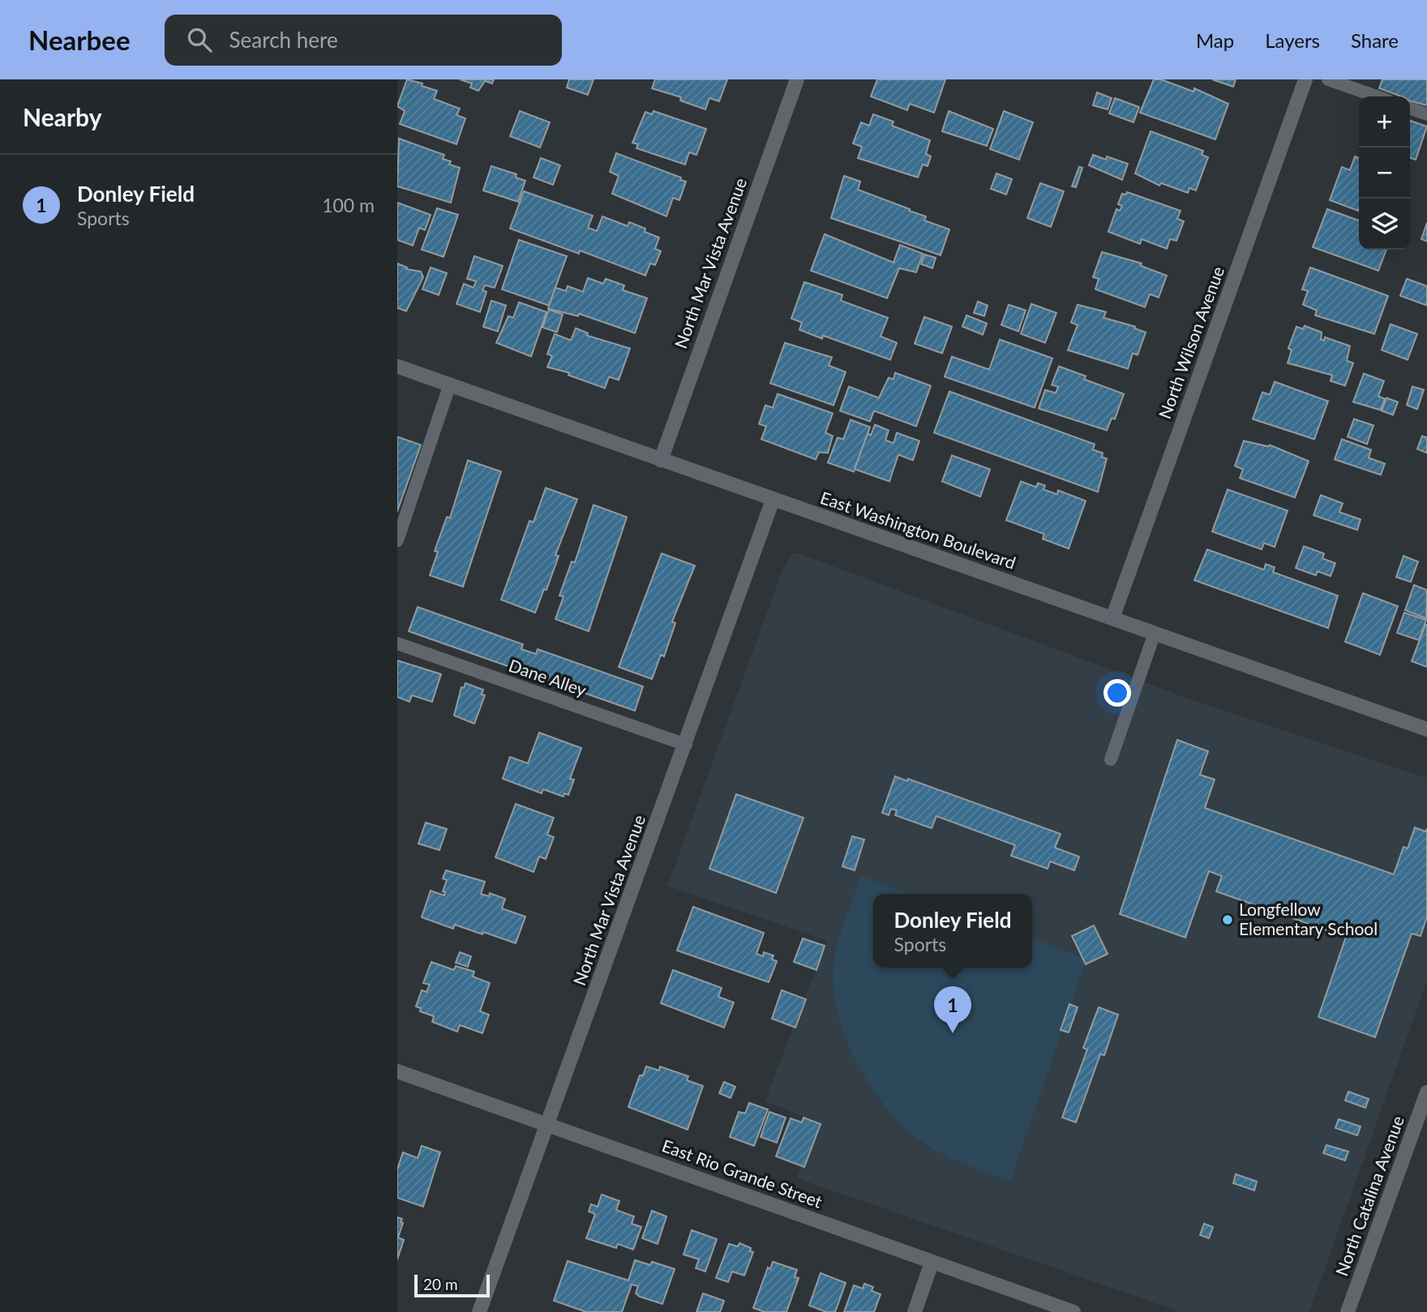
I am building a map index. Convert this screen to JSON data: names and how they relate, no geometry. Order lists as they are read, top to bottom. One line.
{"streets":{"street":["North Mar Vista Avenue","North Wilson Avenue","East Washington Boulevard","East Rio Grande Street","North Catalina Avenue"],"lane":["Dane Alley"]},"crossings":[["North Mar Vista Avenue","East Washington Boulevard"],["North Mar Vista Avenue","Dane Alley"],["North Mar Vista Avenue","East Rio Grande Street"],["North Wilson Avenue","East Washington Boulevard"]],"places":["Longfellow Elementary School"],"scale_bar":"20 m","page":{"header":"Nearbee","search":"Search here","nav":["Map","Layers","Share"],"heading":"Nearby","map_buttons":["+","−"],"list":[{"mark":"1","name":"Donley Field","note":"Sports","value":"100 m"}],"popup":["Donley Field","Sports"],"pins":"1","scale":"20 m"}}
